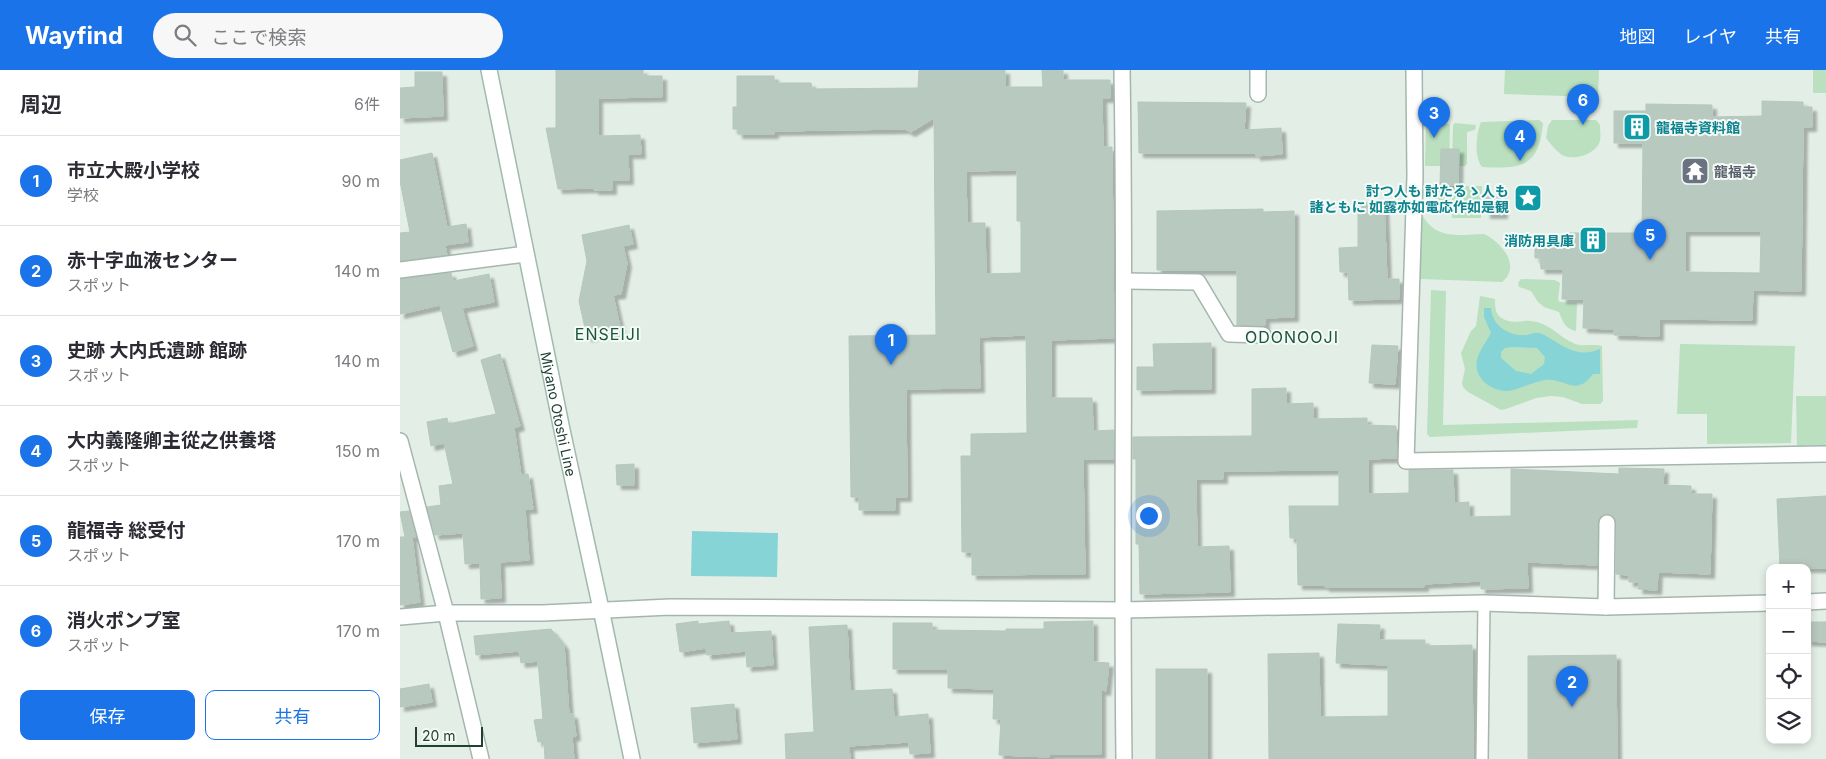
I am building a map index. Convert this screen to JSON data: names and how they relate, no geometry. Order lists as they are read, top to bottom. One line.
{"streets":{"street":["Miyano Otoshi Line"]},"districts":["ENSEIJI","ODONOOJI"],"places":{"building":["龍福寺資料館","消防用具庫"],"temple":["龍福寺"],"place":["討つ人も 討たるゝ人も 諸ともに 如露亦如電応作如是観"]},"scale_bar":"20 m","page":{"header":"Wayfind","search":"ここで検索","nav":["地図","レイヤ","共有"],"heading":["周辺","6件"],"pins":["6","3","4","5","1","2"],"list":[{"mark":"1","name":"市立大殿小学校","note":"学校","value":"90 m"},{"mark":"2","name":"赤十字血液センター","note":"スポット","value":"140 m"},{"mark":"3","name":"史跡 大内氏遺跡 館跡","note":"スポット","value":"140 m"},{"mark":"4","name":"大内義隆卿主從之供養塔","note":"スポット","value":"150 m"},{"mark":"5","name":"龍福寺 総受付","note":"スポット","value":"170 m"},{"mark":"6","name":"消火ポンプ室","note":"スポット","value":"170 m"}],"map_buttons":["+","−"],"buttons":["保存","共有"],"scale":"20 m"}}
